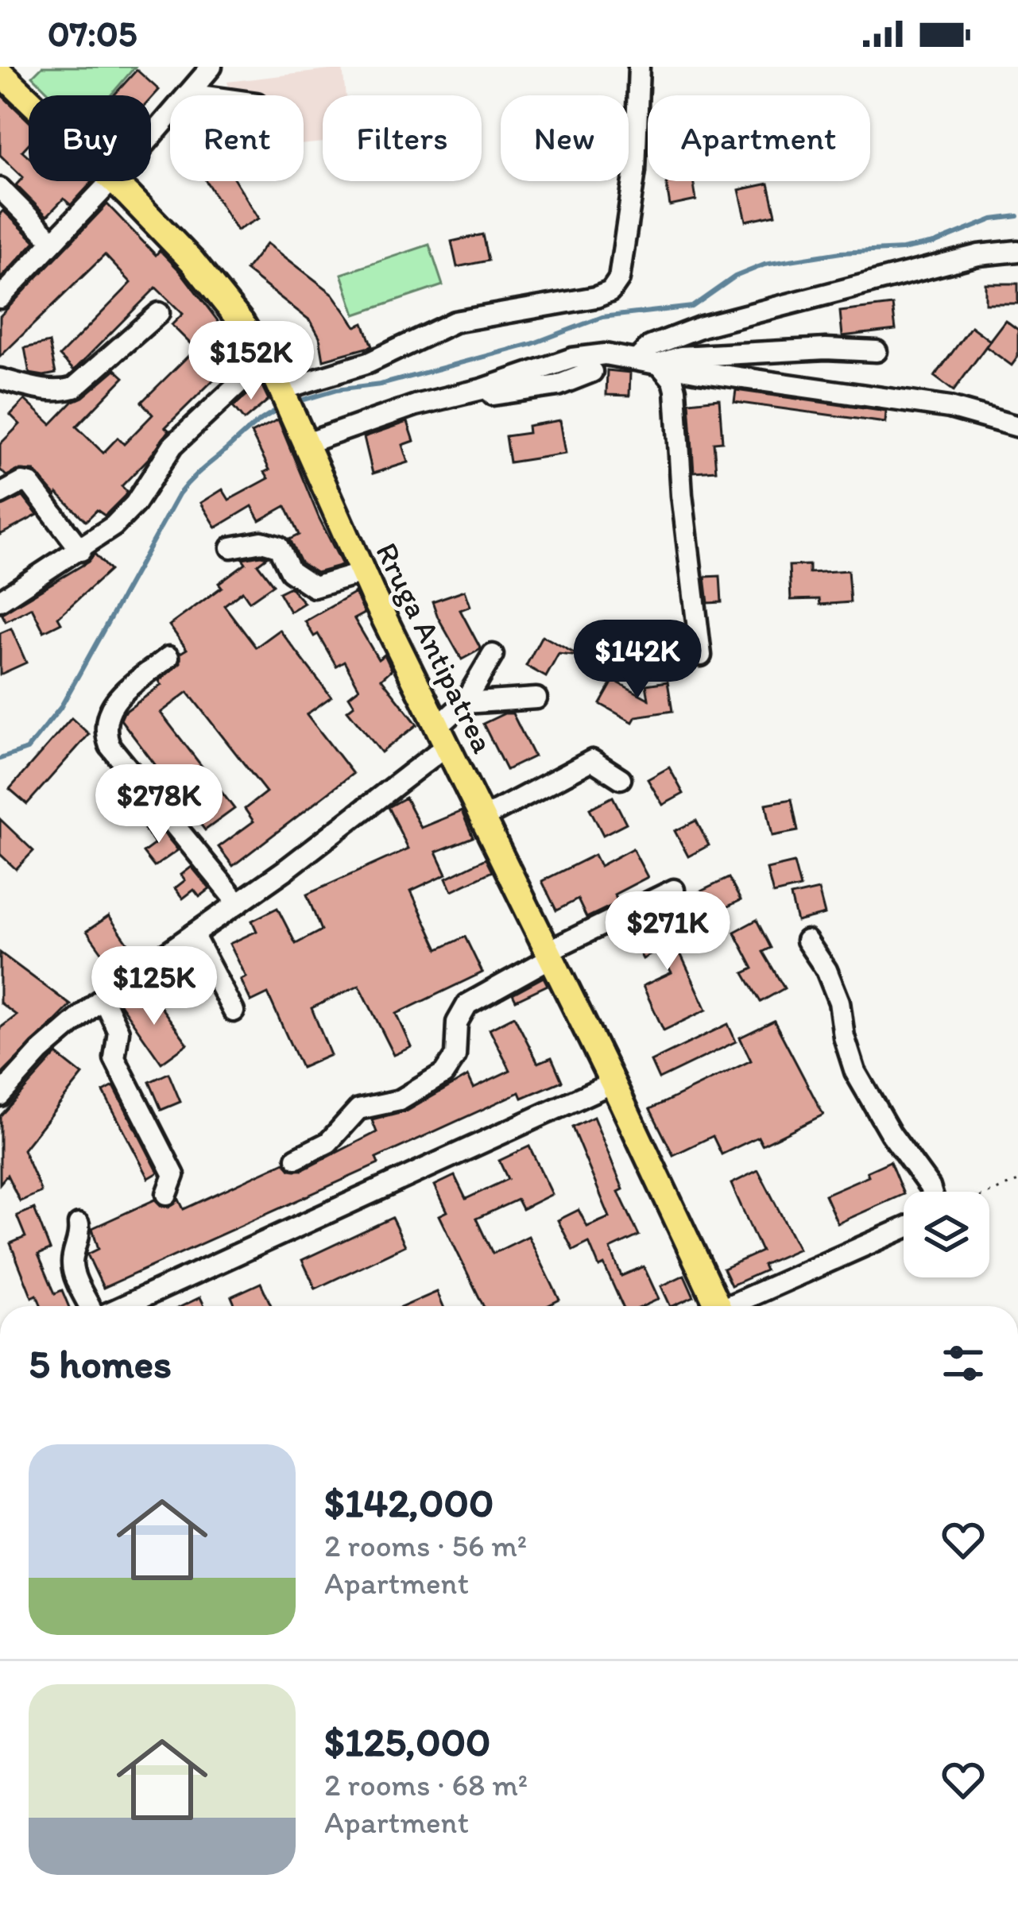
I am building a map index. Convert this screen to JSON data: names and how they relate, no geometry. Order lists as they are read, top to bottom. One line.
{"streets":{"main road":["Rruga Antipatrea"]},"page":{"status":"07:05","chip":["Buy","Rent","Filters","New","Apartment"],"price":["$152K","$142K","$278K","$271K","$125K"],"heading":"5 homes","list":[{"name":"$142,000","note":"2 rooms · 56 m² · Apartment"},{"name":"$125,000","note":"2 rooms · 68 m² · Apartment"}]}}
